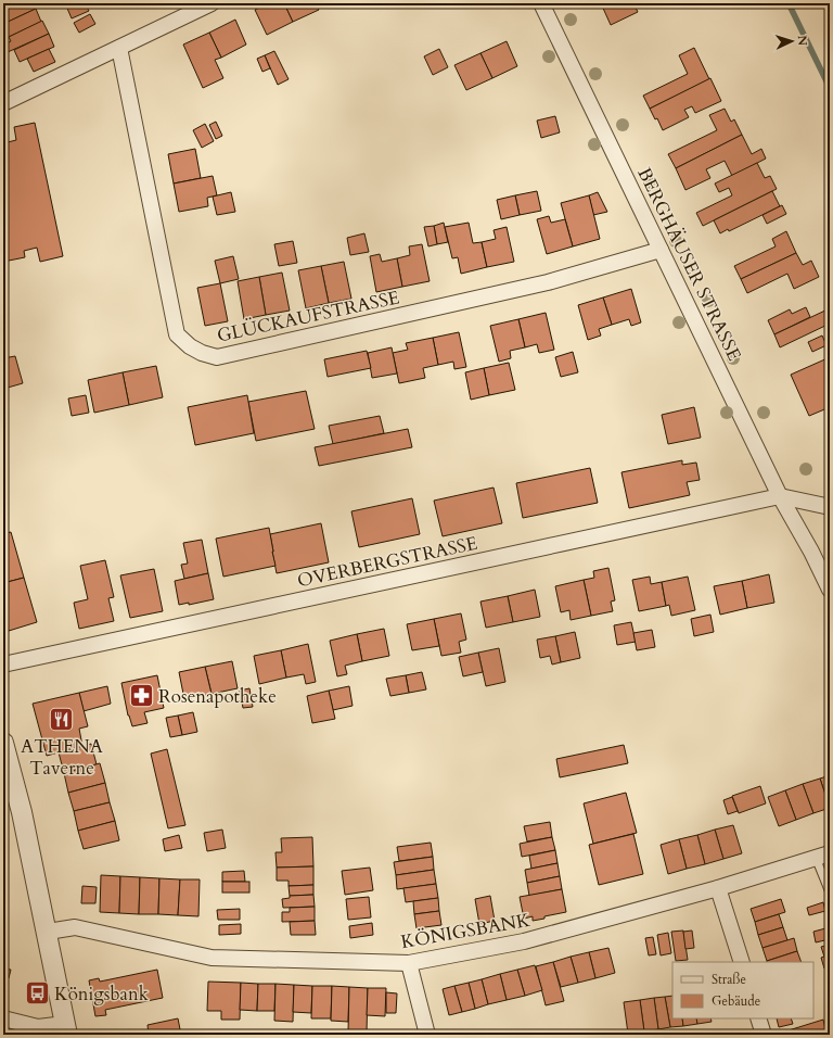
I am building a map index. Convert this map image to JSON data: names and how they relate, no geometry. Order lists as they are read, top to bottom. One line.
{"streets":{"street":["BERGHÄUSER STRASSE","GLÜCKAUFSTRASSE","OVERBERGSTRASSE","KÖNIGSBANK"]},"crossings":[["BERGHÄUSER STRASSE","GLÜCKAUFSTRASSE"],["BERGHÄUSER STRASSE","OVERBERGSTRASSE"]],"places":{"pharmacy":["Rosenapotheke"],"restaurant":["ATHENA Taverne"],"bus stop":["Königsbank"]},"legend":["Straße","Gebäude"],"north":"right"}
